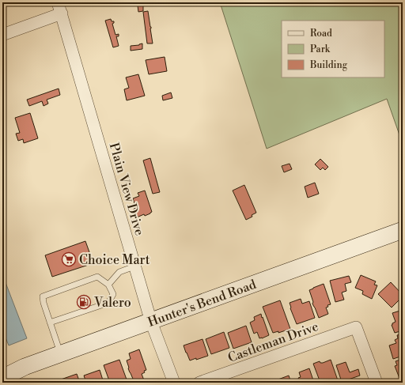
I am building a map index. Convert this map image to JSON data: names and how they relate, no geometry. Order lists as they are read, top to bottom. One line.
{"streets":{"street":["Plain View Drive","Hunter's Bend Road","Castleman Drive"]},"crossings":[["Plain View Drive","Hunter's Bend Road"]],"places":{"supermarket":["Choice Mart"],"fuel station":["Valero"]},"legend":["Road","Park","Building"]}
